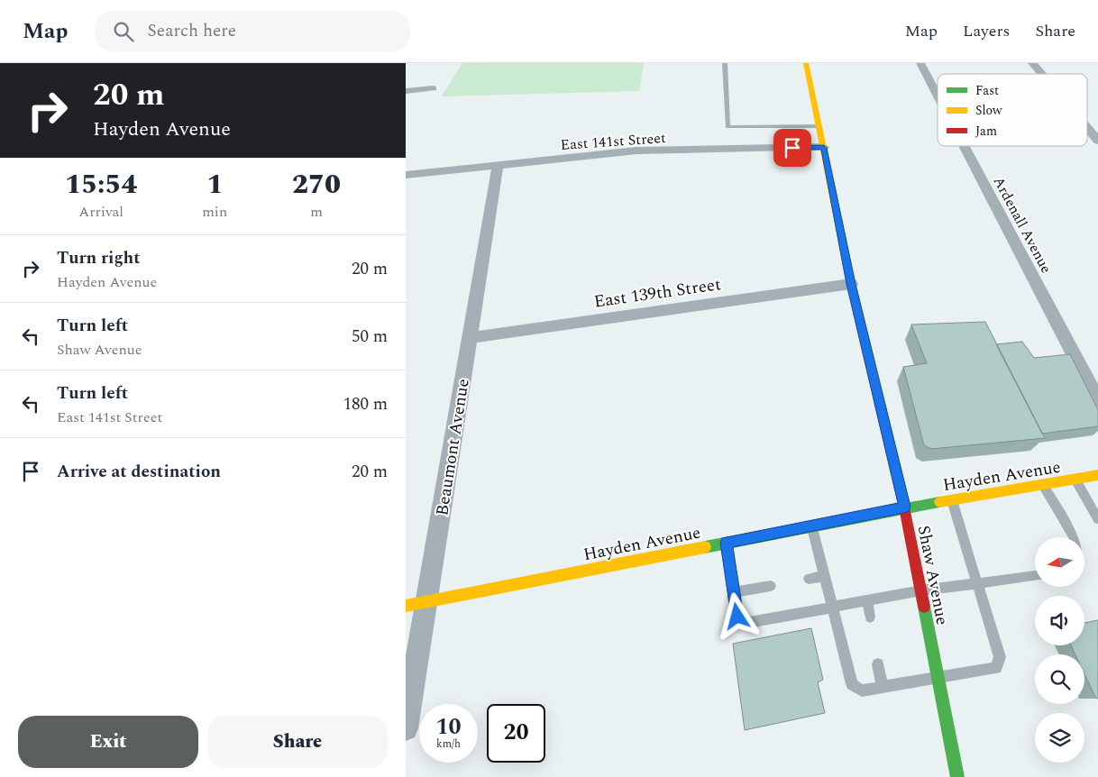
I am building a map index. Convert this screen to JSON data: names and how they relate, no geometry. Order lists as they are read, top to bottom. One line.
{"streets":{"main road":["Hayden Avenue","Shaw Avenue"],"street":["East 141st Street","Ardenall Avenue","East 139th Street","Beaumont Avenue"]},"crossings":[["East 141st Street","Beaumont Avenue"],["East 141st Street","Shaw Avenue"],["East 139th Street","Beaumont Avenue"],["East 139th Street","Shaw Avenue"],["Beaumont Avenue","Hayden Avenue"],["Hayden Avenue","Shaw Avenue"]],"legend":["Fast","Slow","Jam"],"north":"left","page":{"header":"Map","search":"Search here","nav":["Map","Layers","Share"],"turn":["20 m","Hayden Avenue"],"eta":["15:54","Arrival","1","min","270","m"],"list":[{"name":"Turn right","note":"Hayden Avenue","value":"20 m"},{"name":"Turn left","note":"Shaw Avenue","value":"50 m"},{"name":"Turn left","note":"East 141st Street","value":"180 m"},{"name":"Arrive at destination","value":"20 m"}],"speed":"10 km/h","limit":"20","buttons":["Exit","Share"]}}
